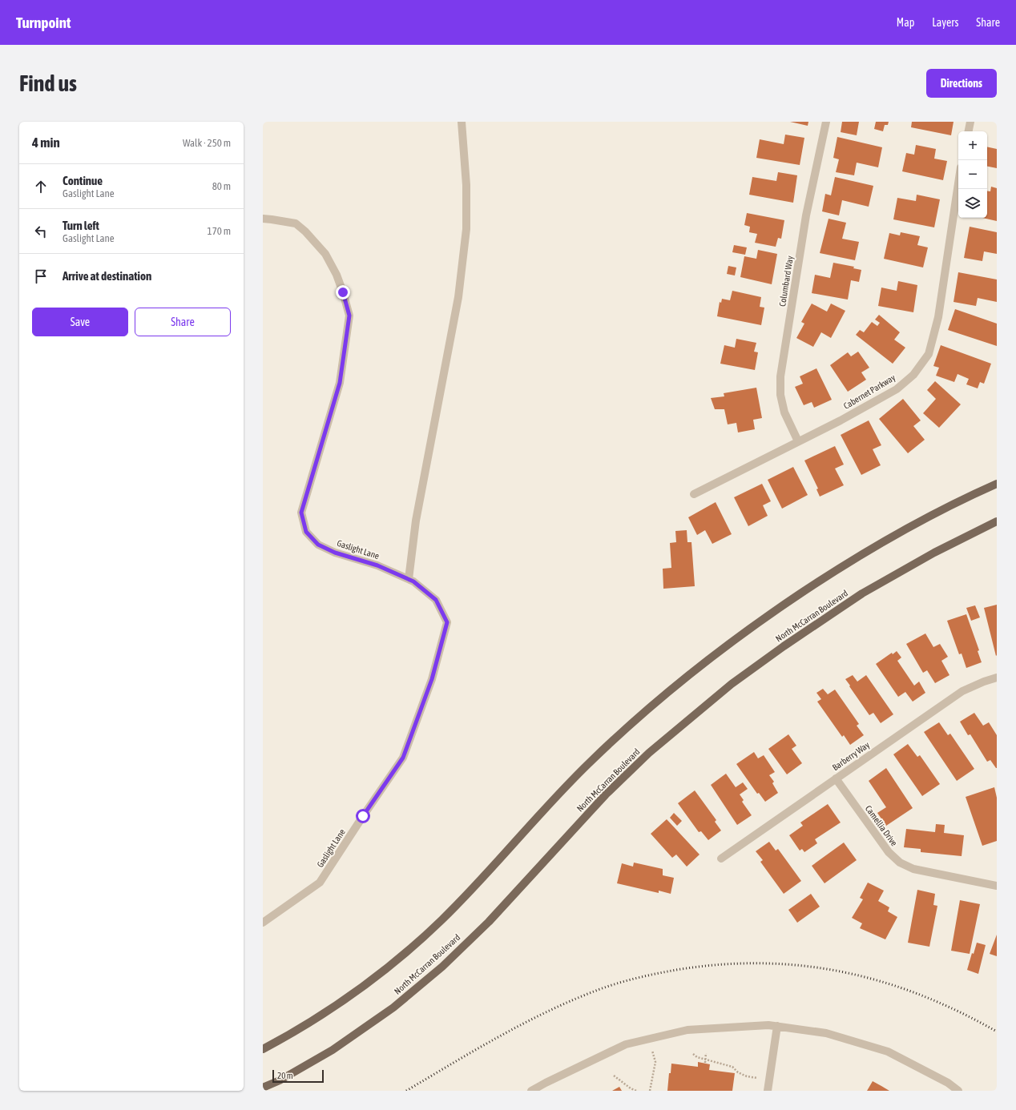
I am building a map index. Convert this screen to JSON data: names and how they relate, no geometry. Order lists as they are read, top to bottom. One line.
{"streets":{"main road":["North McCarran Boulevard"],"street":["Columbard Way","Cabernet Parkway","Gaslight Lane","Barberry Way","Camellia Drive"]},"crossings":[["Columbard Way","Cabernet Parkway"],["Barberry Way","Camellia Drive"]],"scale_bar":"20 m","page":{"header":"Turnpoint","nav":["Map","Layers","Share"],"buttons":["Directions",["Save","Share"]],"title":"Find us","heading":["4 min","Walk · 250 m"],"map_buttons":["+","−"],"list":[["Continue","Gaslight Lane","80 m"],["Turn left","Gaslight Lane","170 m"],"Arrive at destination"],"scale":"20 m"}}
